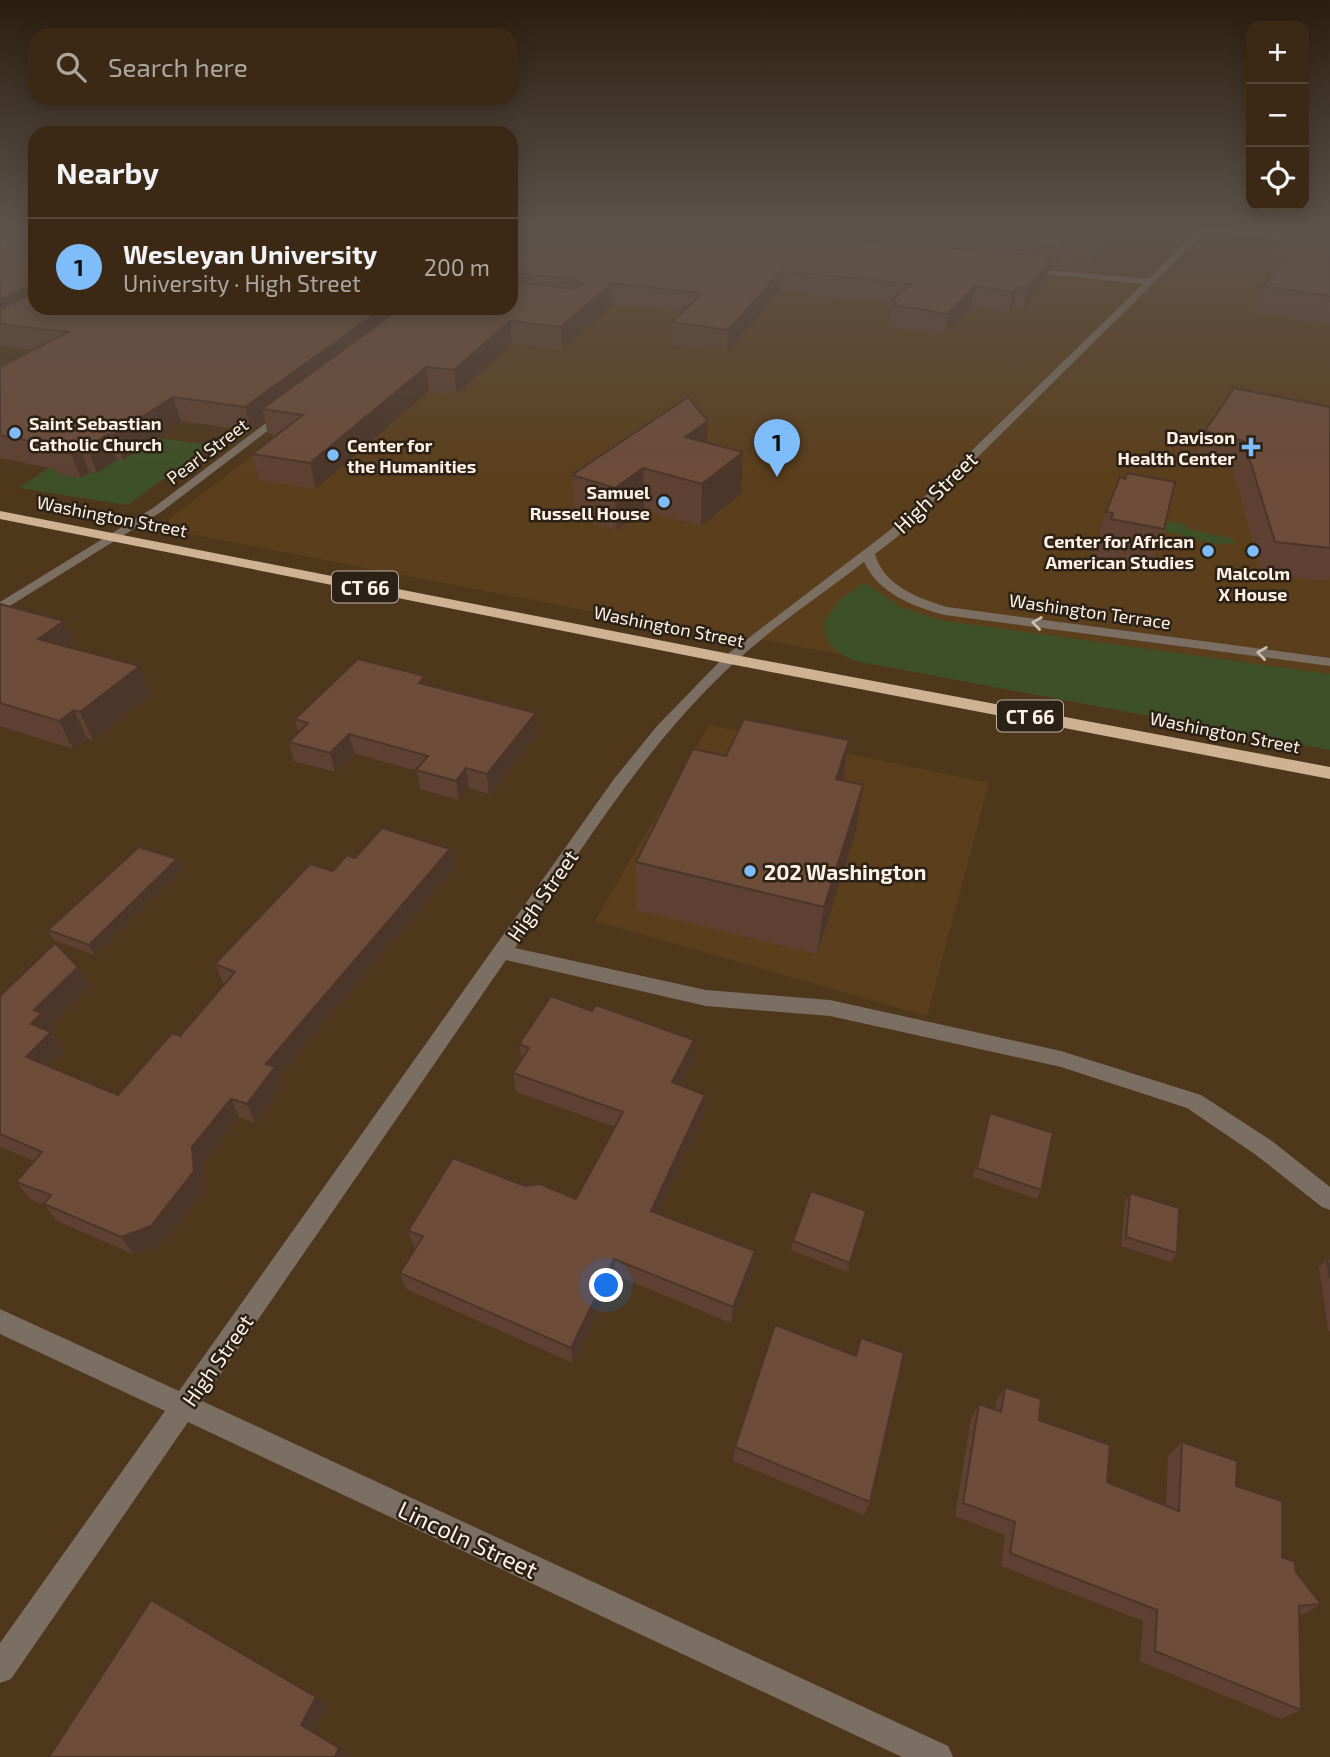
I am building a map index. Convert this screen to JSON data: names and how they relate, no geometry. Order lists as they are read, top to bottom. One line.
{"streets":{"highway":["Washington Street","CT 66"],"street":["Pearl Street","High Street","Washington Terrace","Lincoln Street"]},"crossings":[["Pearl Street","Washington Street"],["High Street","Washington Street"],["High Street","Washington Terrace"],["High Street","Lincoln Street"]],"one_way":["Washington Terrace"],"places":{"other":["Saint Sebastian Catholic Church","Center for the Humanities","Samuel Russell House","Center for African American Studies","Malcolm X House","202 Washington"],"health":["Davison Health Center"]},"page":{"map_buttons":["+","−"],"search":"Search here","heading":"Nearby","list":[{"mark":"1","name":"Wesleyan University","note":"University · High Street","value":"200 m"}],"pins":"1"}}
